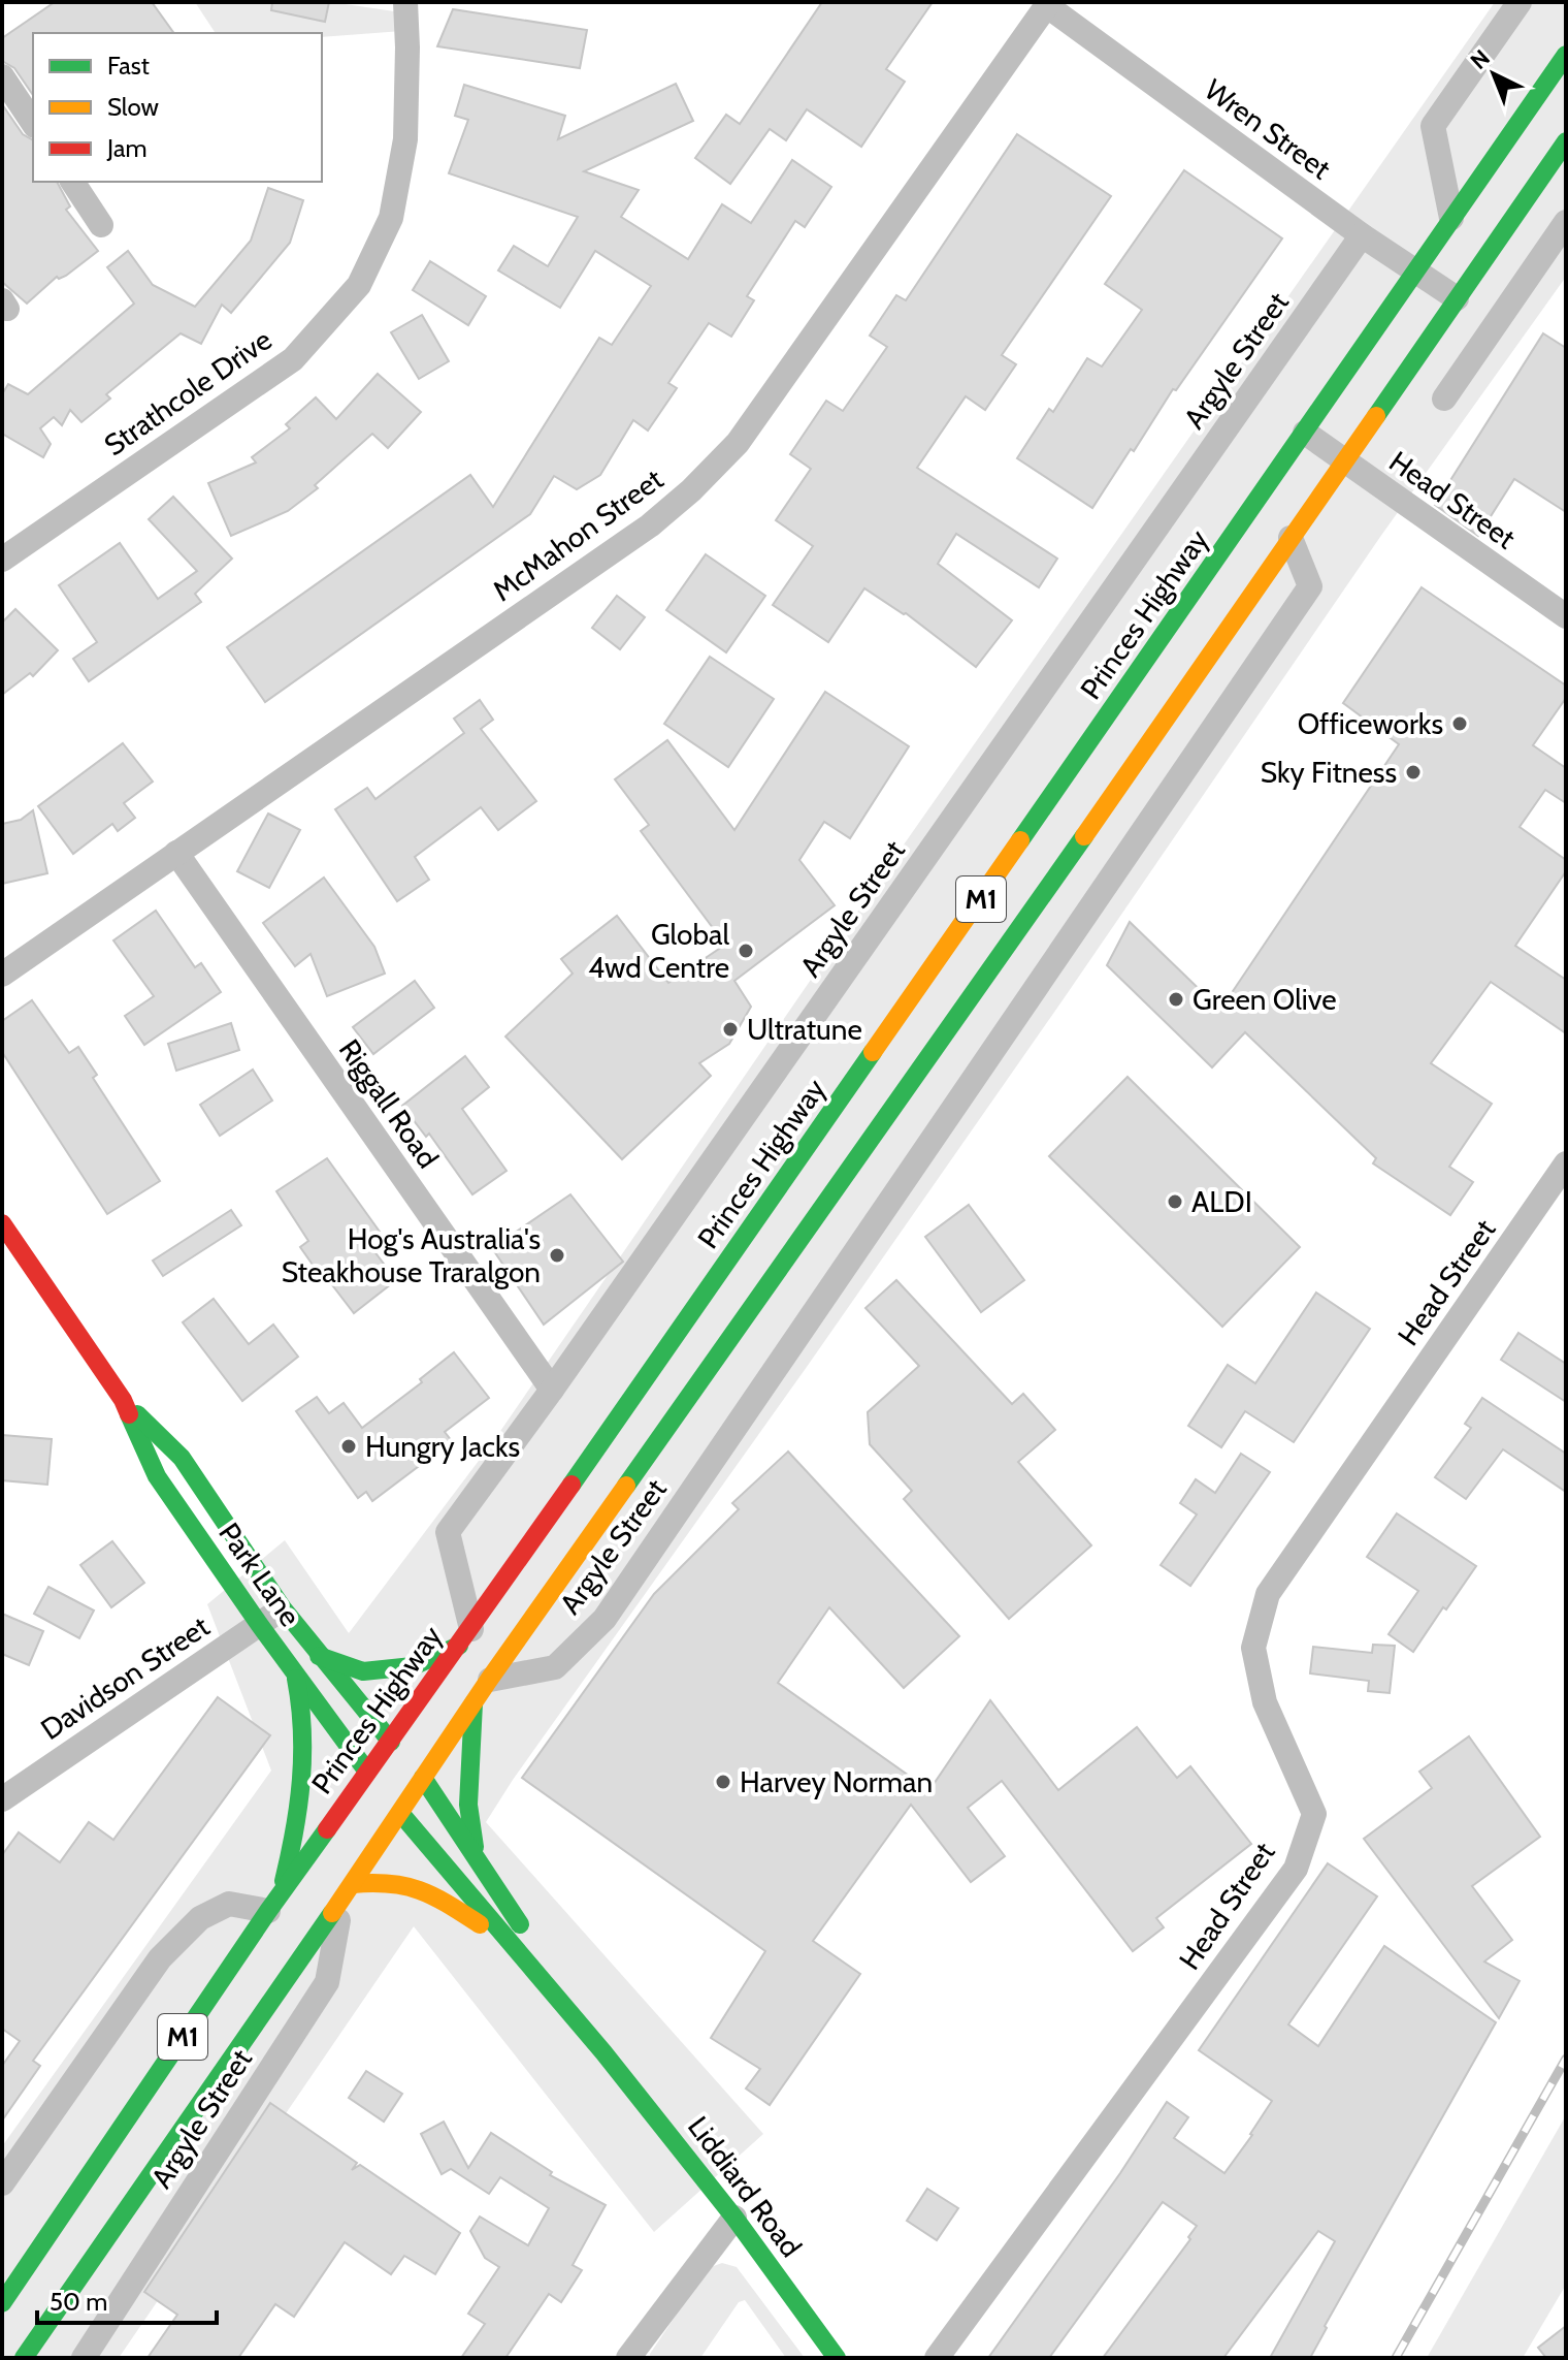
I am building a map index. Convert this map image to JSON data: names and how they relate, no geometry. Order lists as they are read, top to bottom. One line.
{"streets":{"main road":["Princes Highway","M1","Park Lane","Liddiard Road"],"street":["Wren Street","Argyle Street","Strathcole Drive","Head Street","McMahon Street","Riggall Road","Davidson Street"]},"crossings":[["Wren Street","Argyle Street"],["Wren Street","McMahon Street"],["Wren Street","Princes Highway"],["Argyle Street","Princes Highway"],["Argyle Street","Riggall Road"],["Head Street","Princes Highway"],["McMahon Street","Riggall Road"],["Princes Highway","Park Lane"],["Princes Highway","Liddiard Road"],["Park Lane","Davidson Street"],["Park Lane","Liddiard Road"]],"places":["Officeworks","Sky Fitness","Global 4wd Centre","Green Olive","Ultratune","ALDI","Hog's Australia's Steakhouse Traralgon","Hungry Jacks","Harvey Norman"],"legend":["Fast","Slow","Jam"],"scale_bar":"50 m","north":"top left"}
